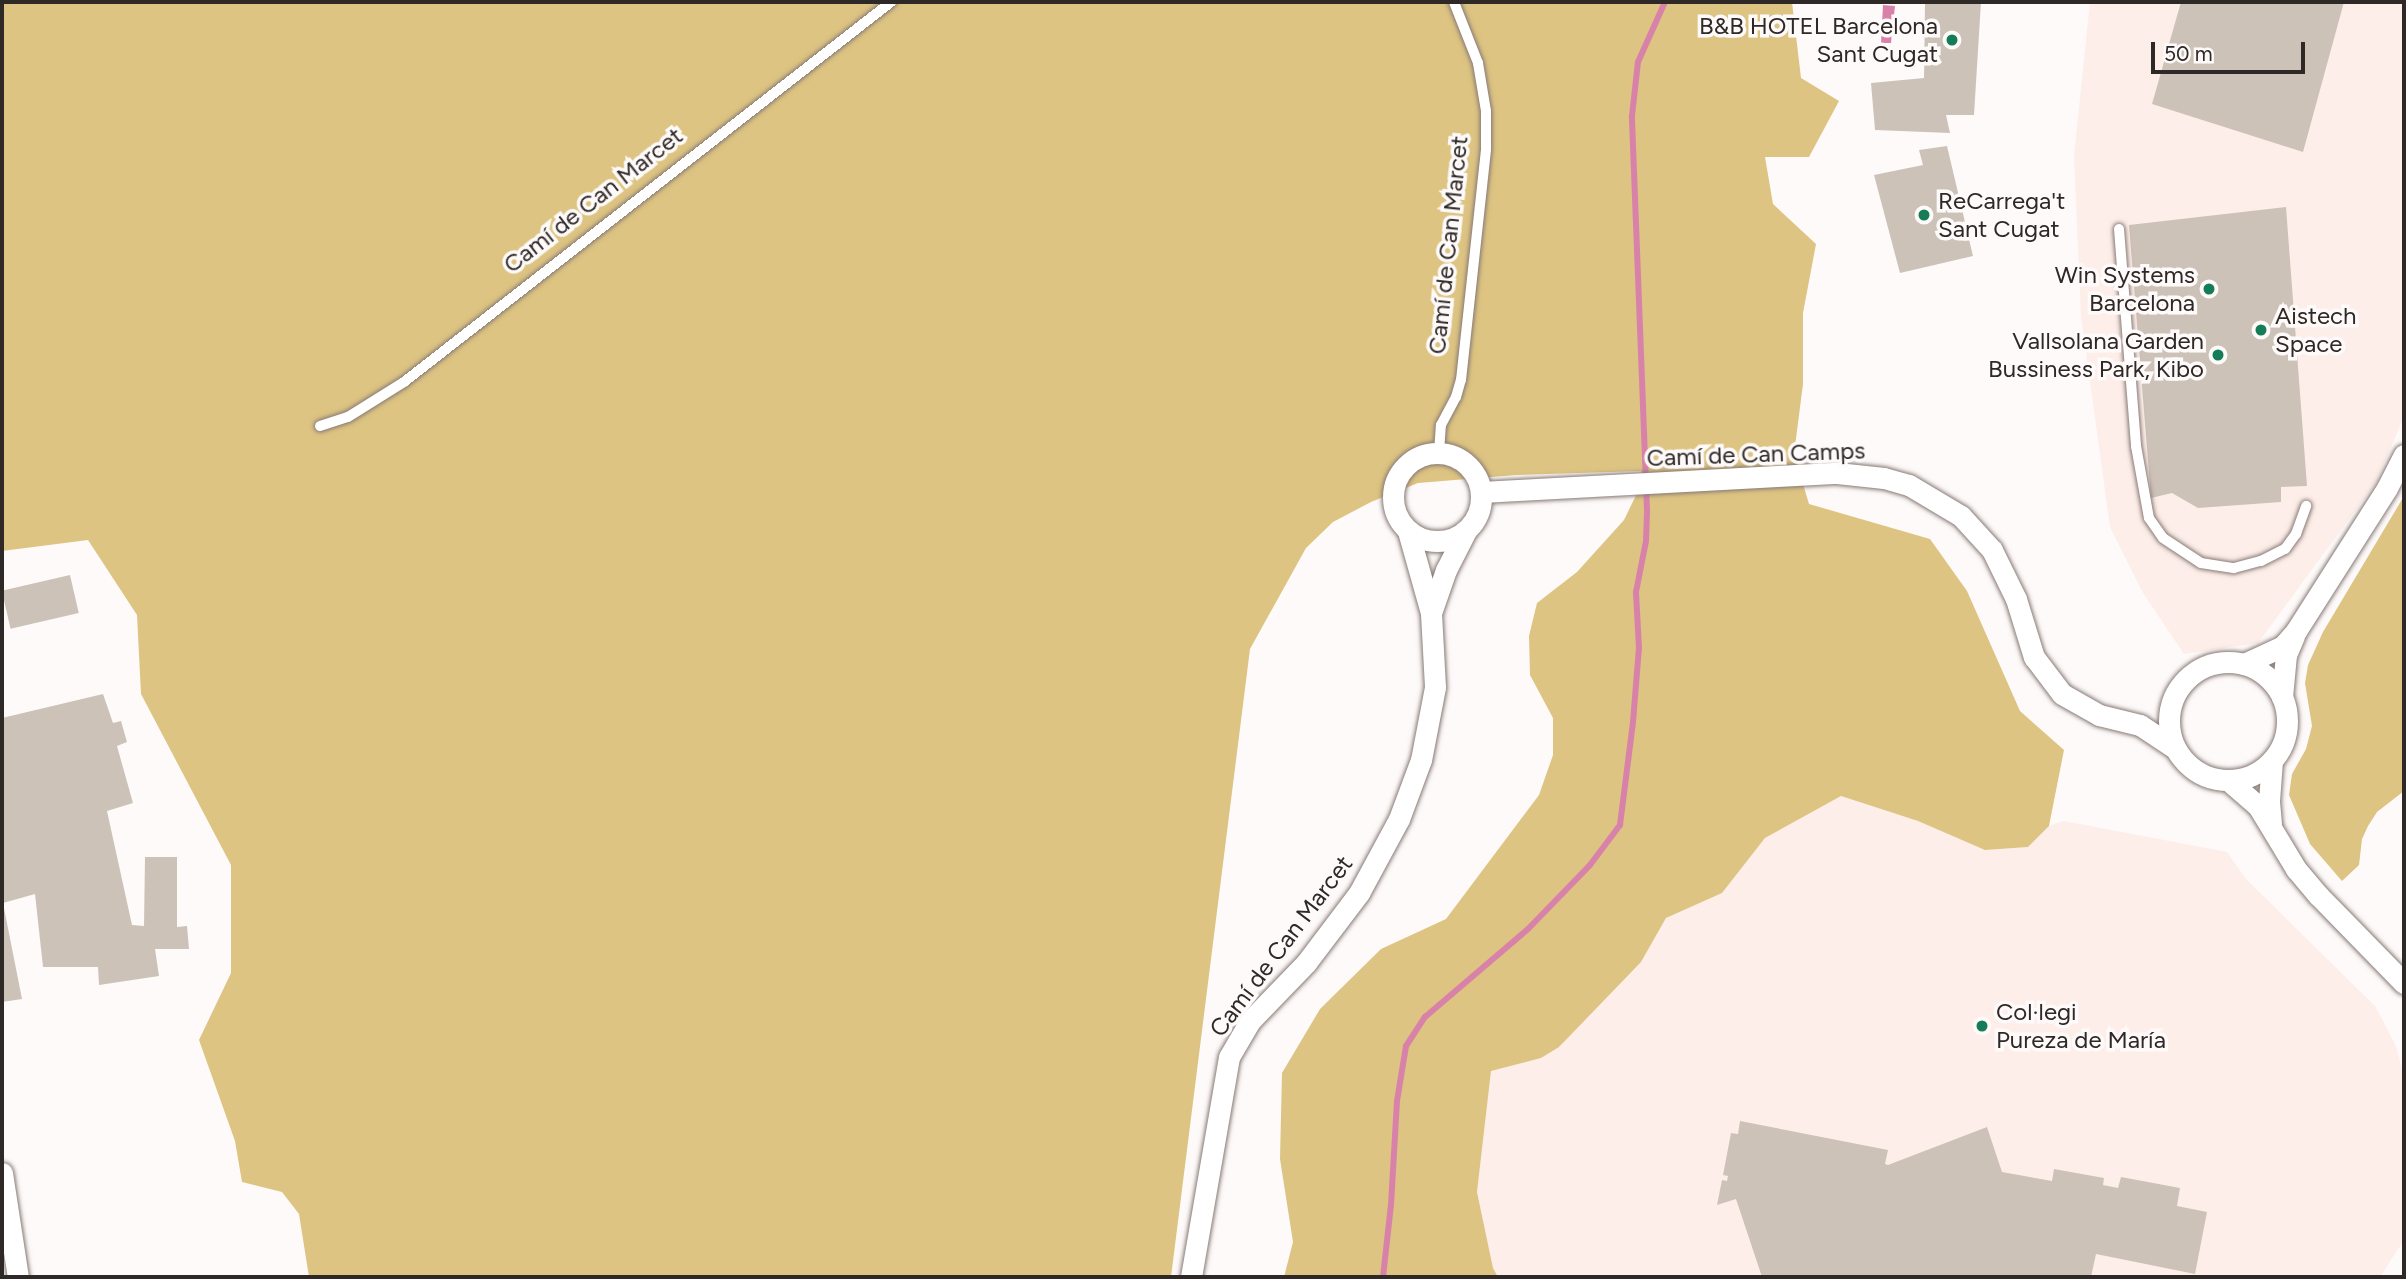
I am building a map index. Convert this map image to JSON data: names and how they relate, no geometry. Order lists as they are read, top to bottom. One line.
{"streets":{"street":["Camí de Can Marcet","Camí de Can Camps"]},"crossings":[["Camí de Can Marcet","Camí de Can Camps"]],"places":["B&B HOTEL Barcelona Sant Cugat","ReCarrega't Sant Cugat","Win Systems Barcelona","Aistech Space","Vallsolana Garden Bussiness Park, Kibo","Col·legi Pureza de María"],"scale_bar":"50 m"}
